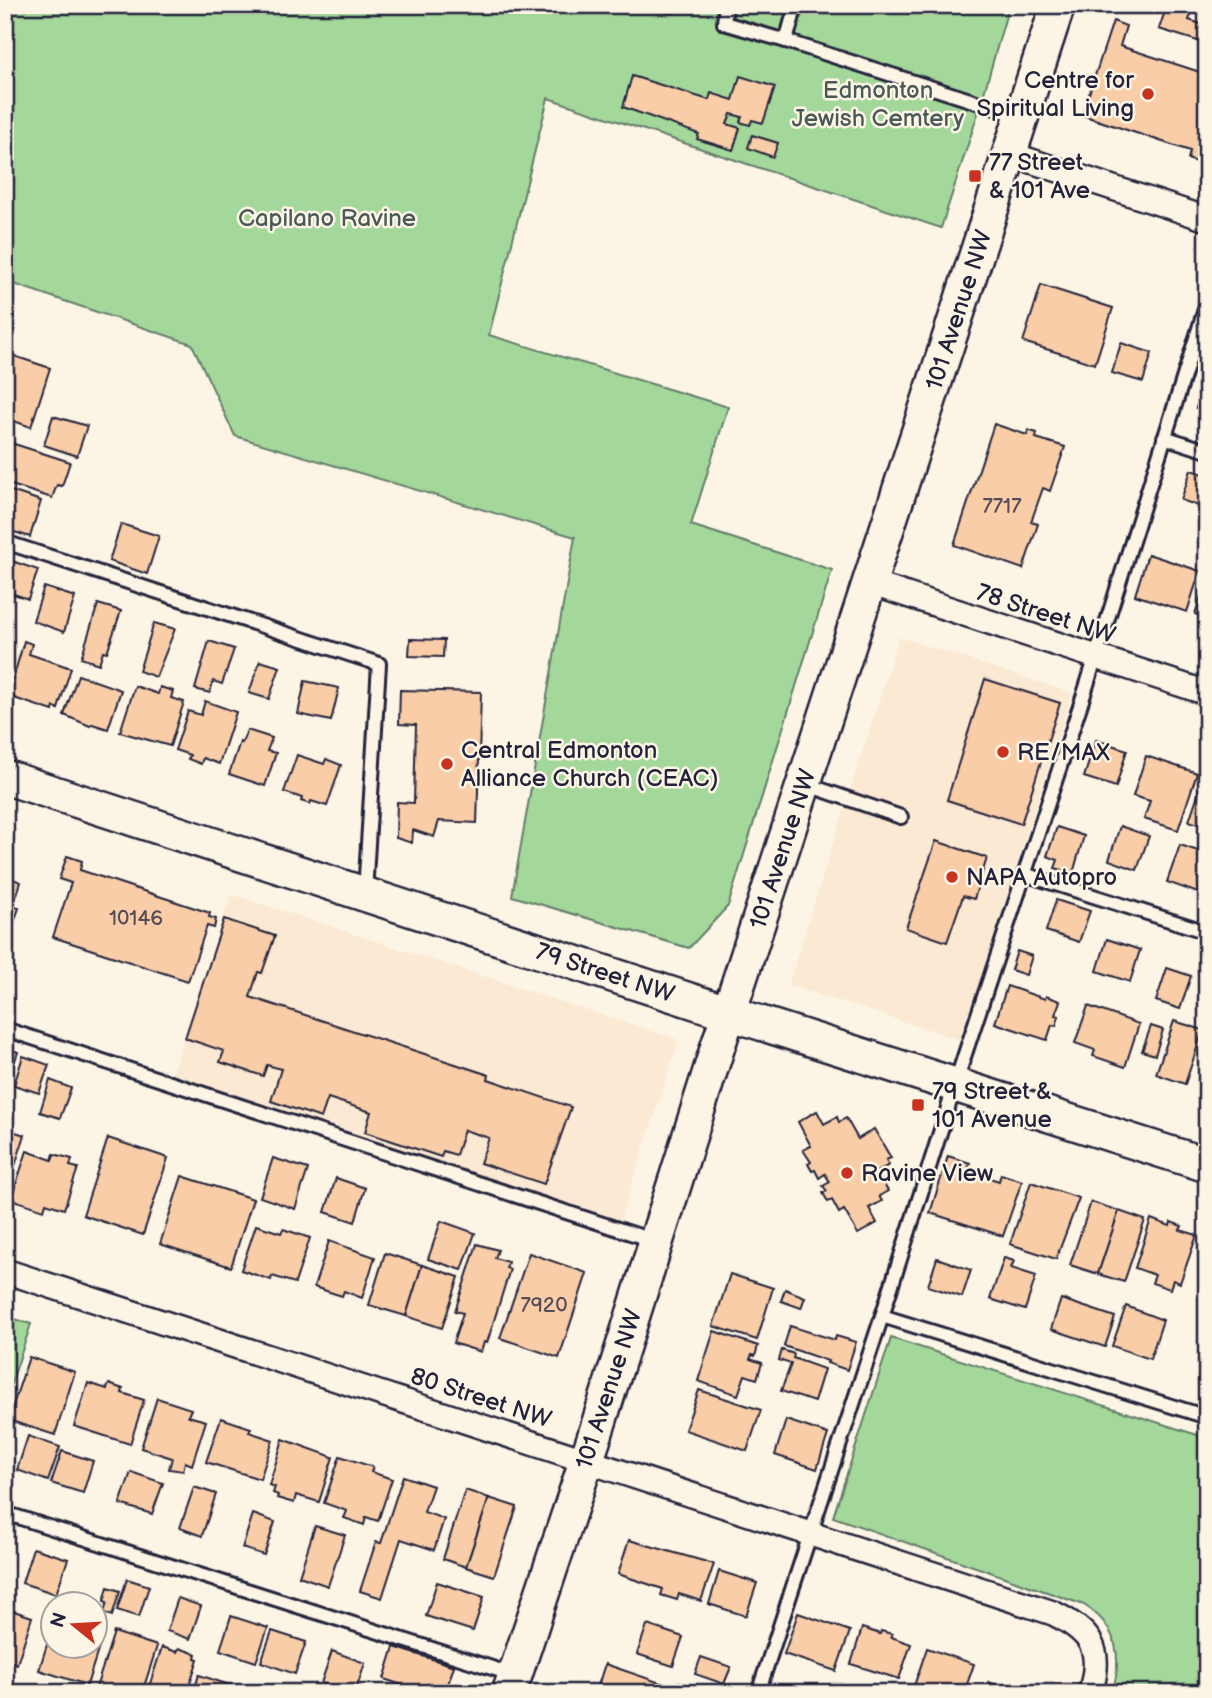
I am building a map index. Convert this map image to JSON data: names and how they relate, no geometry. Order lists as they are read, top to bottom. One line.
{"streets":{"street":["101 Avenue NW","78 Street NW","79 Street NW","80 Street NW"]},"crossings":[["101 Avenue NW","78 Street NW"],["101 Avenue NW","79 Street NW"],["101 Avenue NW","80 Street NW"]],"parks":["Edmonton Jewish Cemtery","Capilano Ravine"],"places":{"other":["Centre for Spiritual Living","RE/MAX","Central Edmonton Alliance Church (CEAC)","NAPA Autopro","Ravine View"],"transit":["77 Street & 101 Ave","79 Street & 101 Avenue"]},"house_numbers":["7717","10146","7920"],"north":"left"}
